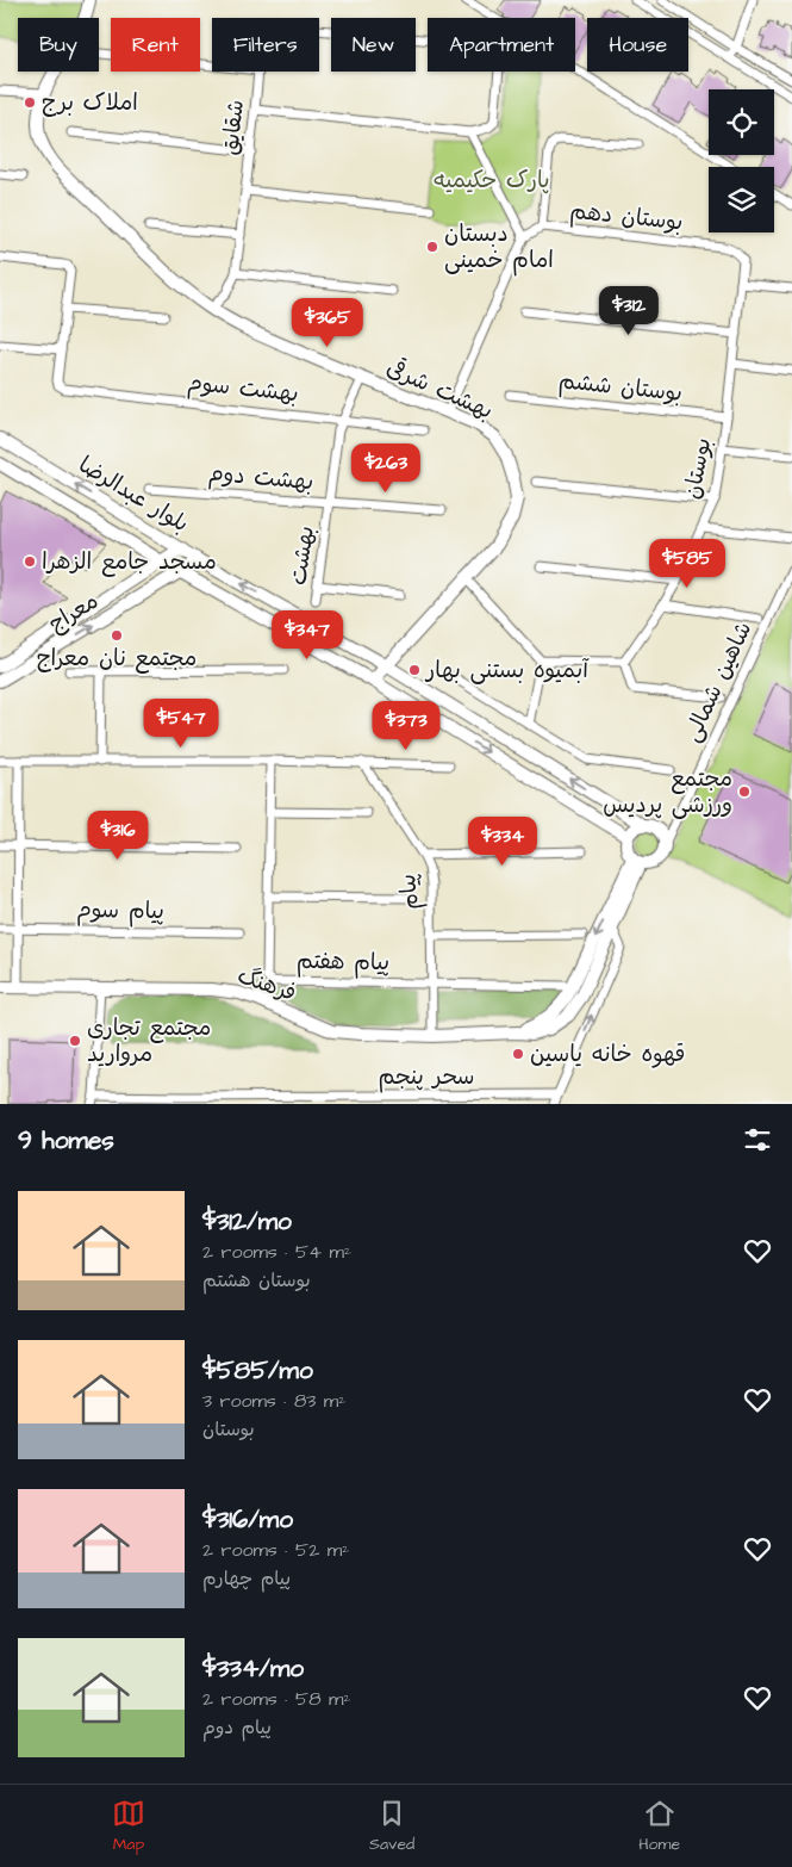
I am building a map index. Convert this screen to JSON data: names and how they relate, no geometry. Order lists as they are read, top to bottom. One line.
{"streets":{"main road":["بهشت شرقی","بلوار عبدالرضا","معراج","فرهنگ"],"street":["شقایق","بوستان دهم","بوستان ششم","بهشت سوم","بوستان","بهشت دوم","بهشت","شاهین شمالی","پیام","پیام سوم","پیام هفتم","سحر پنجم"]},"crossings":[["شقایق","بهشت شرقی"],["بوستان دهم","بوستان"],["بوستان ششم","بوستان"],["بهشت سوم","بهشت"],["بهشت شرقی","بلوار عبدالرضا"],["بهشت شرقی","بهشت"],["بهشت دوم","بهشت"],["بلوار عبدالرضا","معراج"],["بلوار عبدالرضا","شاهین شمالی"],["بلوار عبدالرضا","فرهنگ"],["شاهین شمالی","فرهنگ"],["پیام","پیام هفتم"],["پیام","فرهنگ"]],"parks":["پارک حکیمیه"],"places":["املاک برج","دبستان امام خمینی","مسجد جامع الزهرا","مجتمع نان معراج","آبمیوه بستنی بهار","مجتمع ورزشی پردیس","مجتمع تجاری مروارید","قهوه خانه یاسین"],"page":{"chip":["Buy","Rent","Filters","New","Apartment","House"],"price":["$312","$365","$263","$585","$347","$547","$373","$316","$334"],"heading":"9 homes","list":[{"name":"$312/mo","note":"2 rooms · 54 m² · بوستان هشتم"},{"name":"$585/mo","note":"3 rooms · 83 m² · بوستان"},{"name":"$316/mo","note":"2 rooms · 52 m² · پیام چهارم"},{"name":"$334/mo","note":"2 rooms · 58 m² · پیام دوم"}],"tabs":["Map","Saved","Home"]}}
